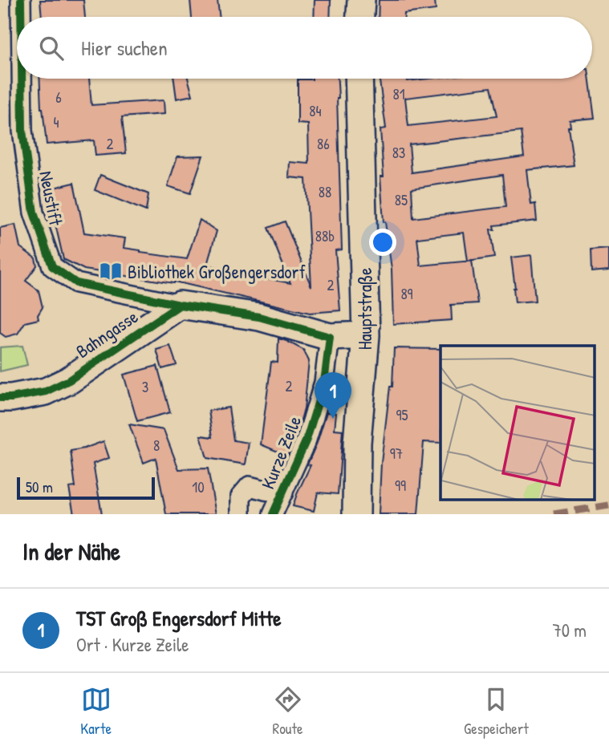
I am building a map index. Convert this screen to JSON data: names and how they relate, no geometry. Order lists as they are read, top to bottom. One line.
{"streets":{"main road":["Hauptstraße","Bahngasse"],"street":["Neustift","Kurze Zeile"]},"crossings":[["Neustift","Bahngasse"]],"places":{"library":["Bibliothek Großengersdorf"]},"house_numbers":["81","6","84","4","2","86","83","88","85","88b","2","89","2","3","95","8","97","99","10"],"scale_bar":"50 m","page":{"search":"Hier suchen","pins":"1","scale":"50 m","heading":"In der Nähe","list":[{"mark":"1","name":"TST Groß Engersdorf Mitte","note":"Ort · Kurze Zeile","value":"70 m"}],"nav":["Karte","Route","Gespeichert"]}}
